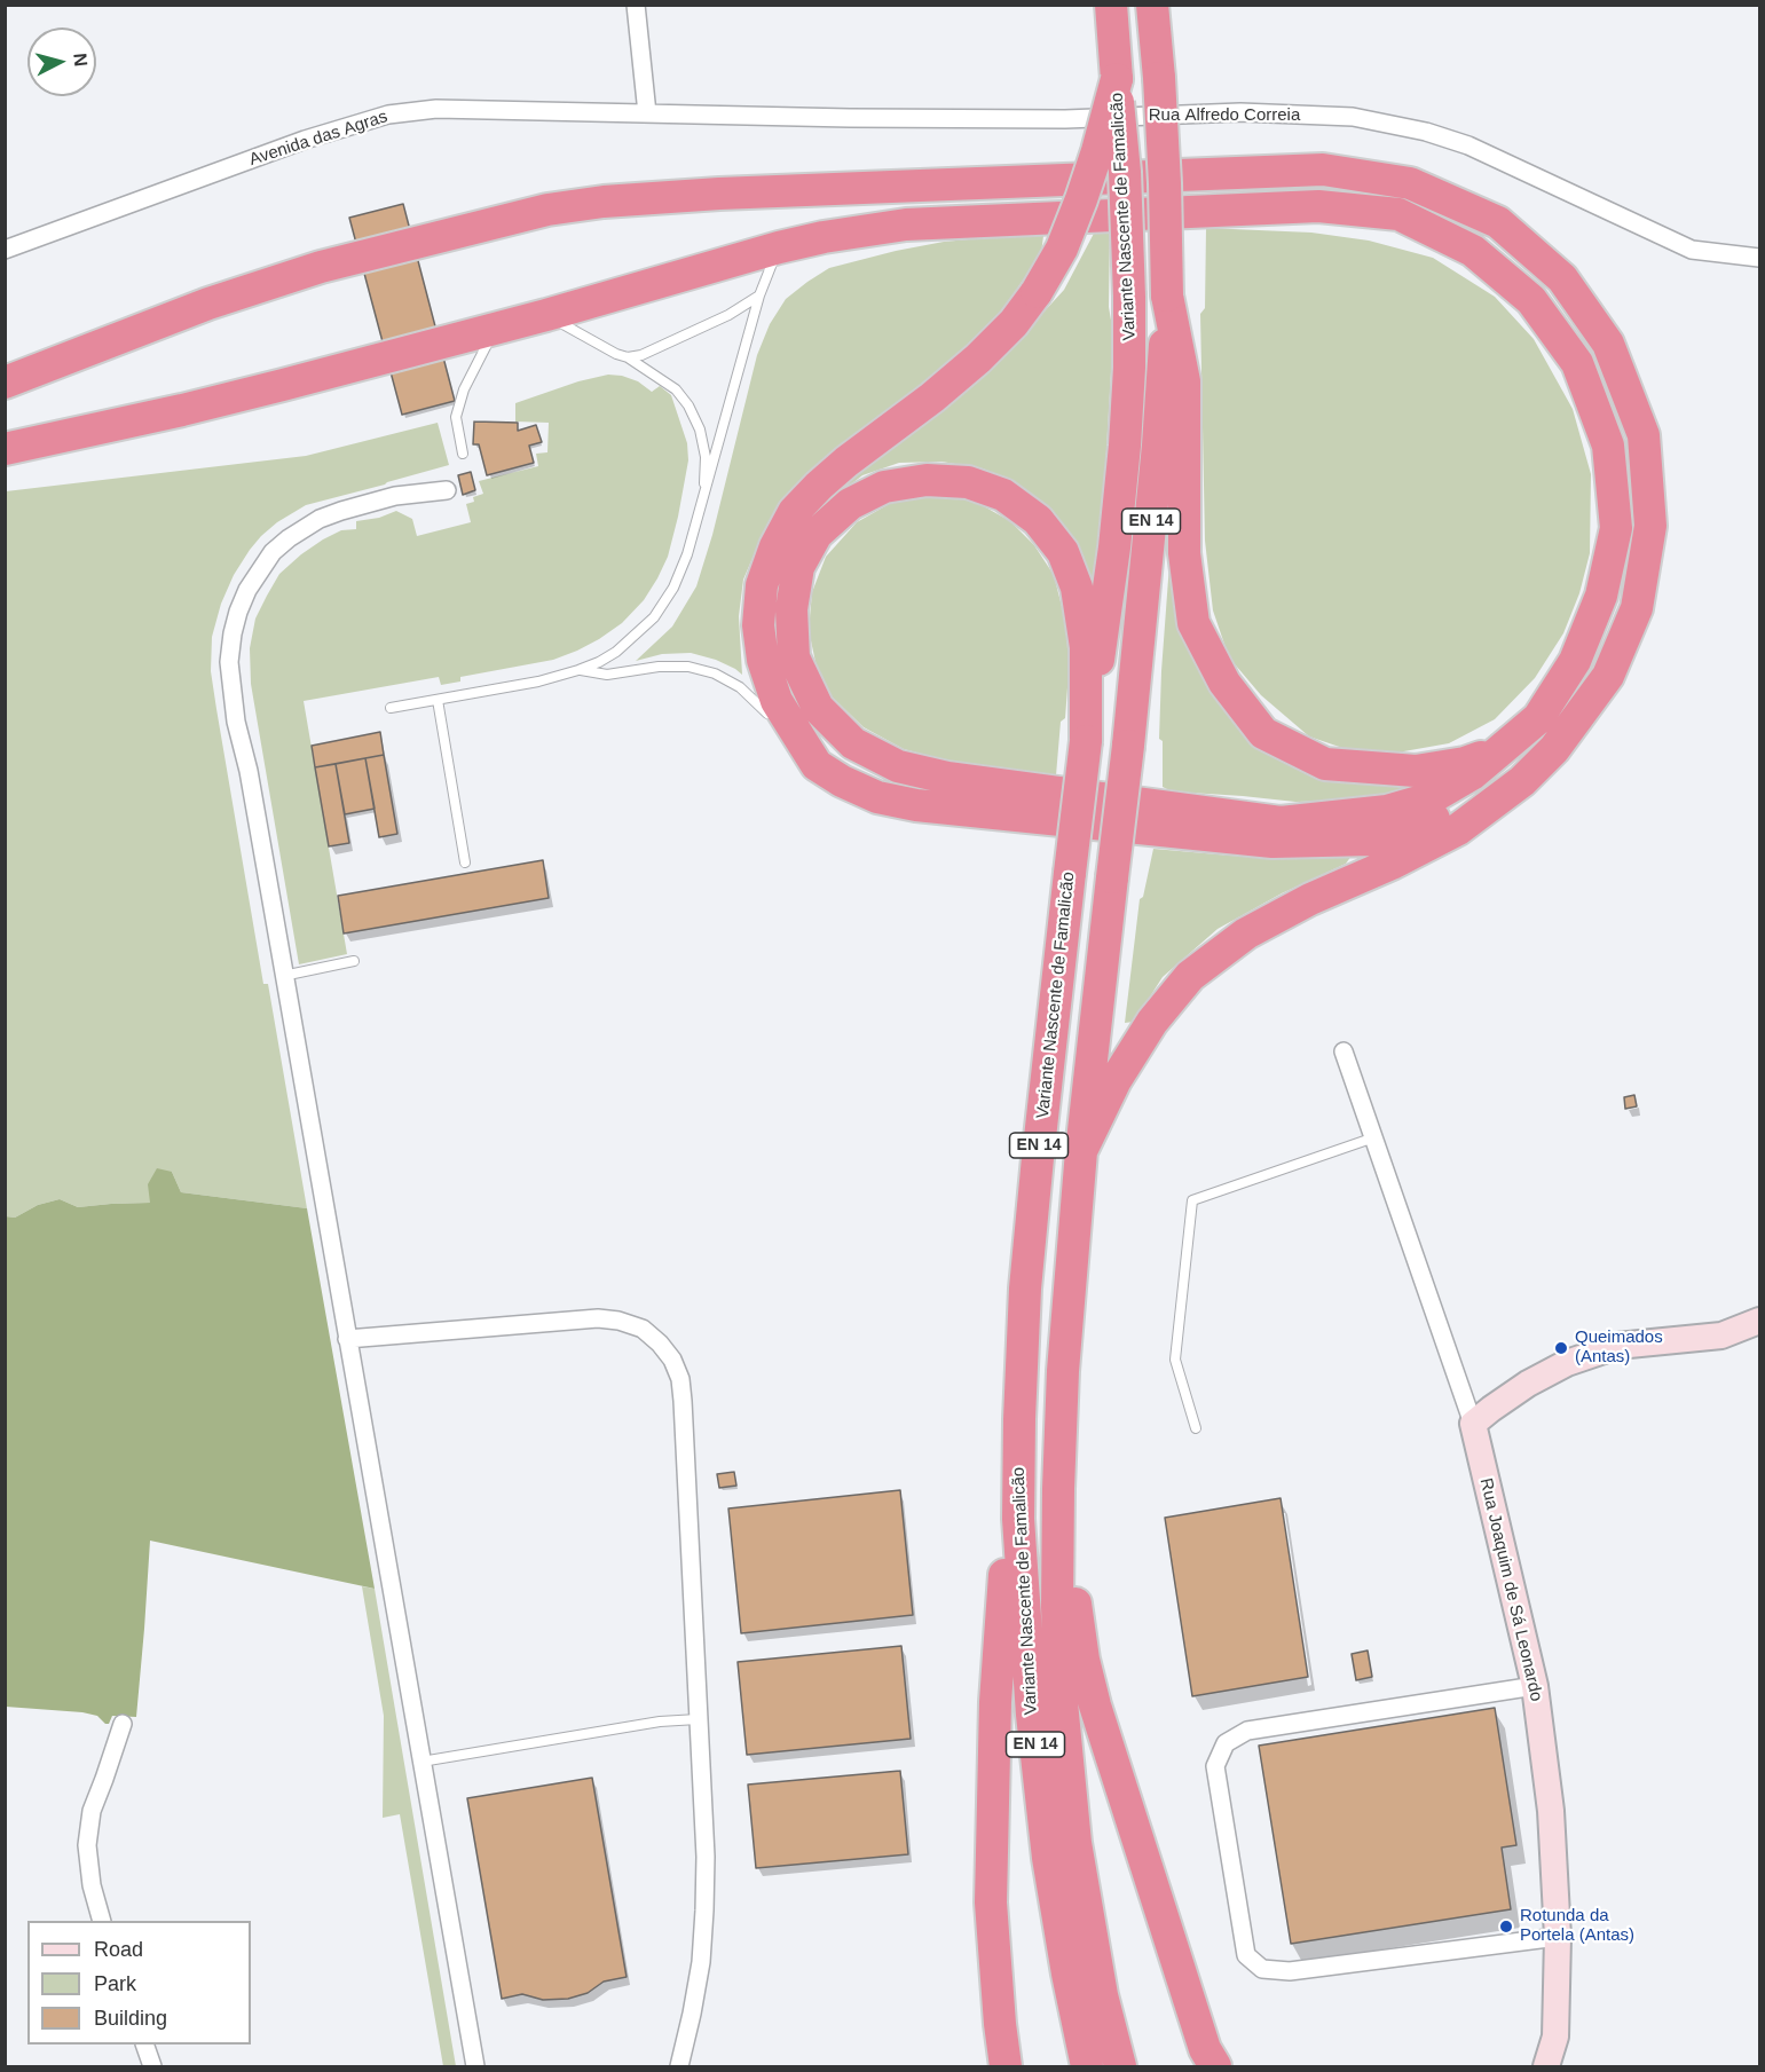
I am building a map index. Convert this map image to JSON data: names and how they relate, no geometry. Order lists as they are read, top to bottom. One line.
{"streets":{"highway":["Variante Nascente de Famalicão","EN 14"],"street":["Rua Alfredo Correia","Avenida das Agras","Rua Joaquim de Sá Leonardo"]},"crossings":[["Rua Alfredo Correia","Avenida das Agras"]],"places":["Queimados (Antas)","Rotunda da Portela (Antas)"],"legend":["Road","Park","Building"],"north":"right"}
